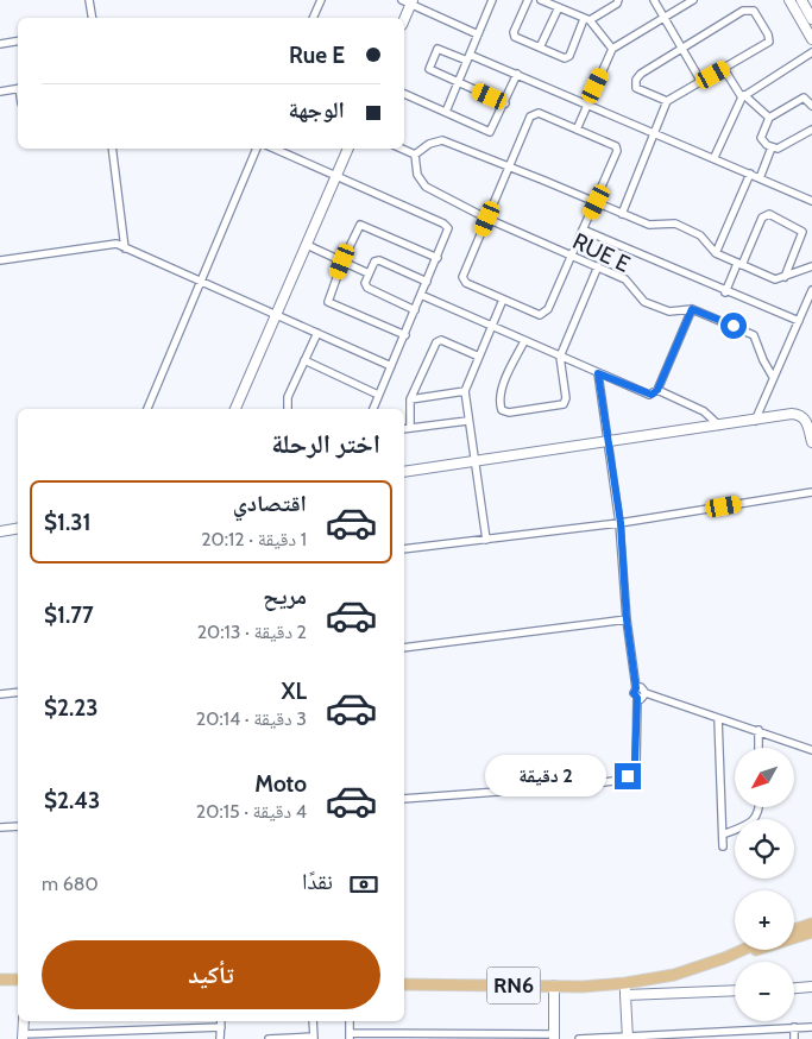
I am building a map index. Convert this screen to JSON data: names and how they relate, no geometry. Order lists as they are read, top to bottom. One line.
{"streets":{"main road":["RN6"],"street":["RUE E"]},"north":"bottom left","page":{"banner":["Rue E","الوجهة"],"heading":"اختر الرحلة","list":[{"name":"اقتصادي","note":"1 دقيقة · 20:12","value":"$1.31"},{"name":"مريح","note":"2 دقيقة · 20:13","value":"$1.77"},{"name":"XL","note":"3 دقيقة · 20:14","value":"$2.23"},{"name":"Moto","note":"4 دقيقة · 20:15","value":"$2.43"}],"map_buttons":["+","−"],"bubble":"2 دقيقة","pay":["نقدًا","680 m"],"buttons":"تأكيد"}}
